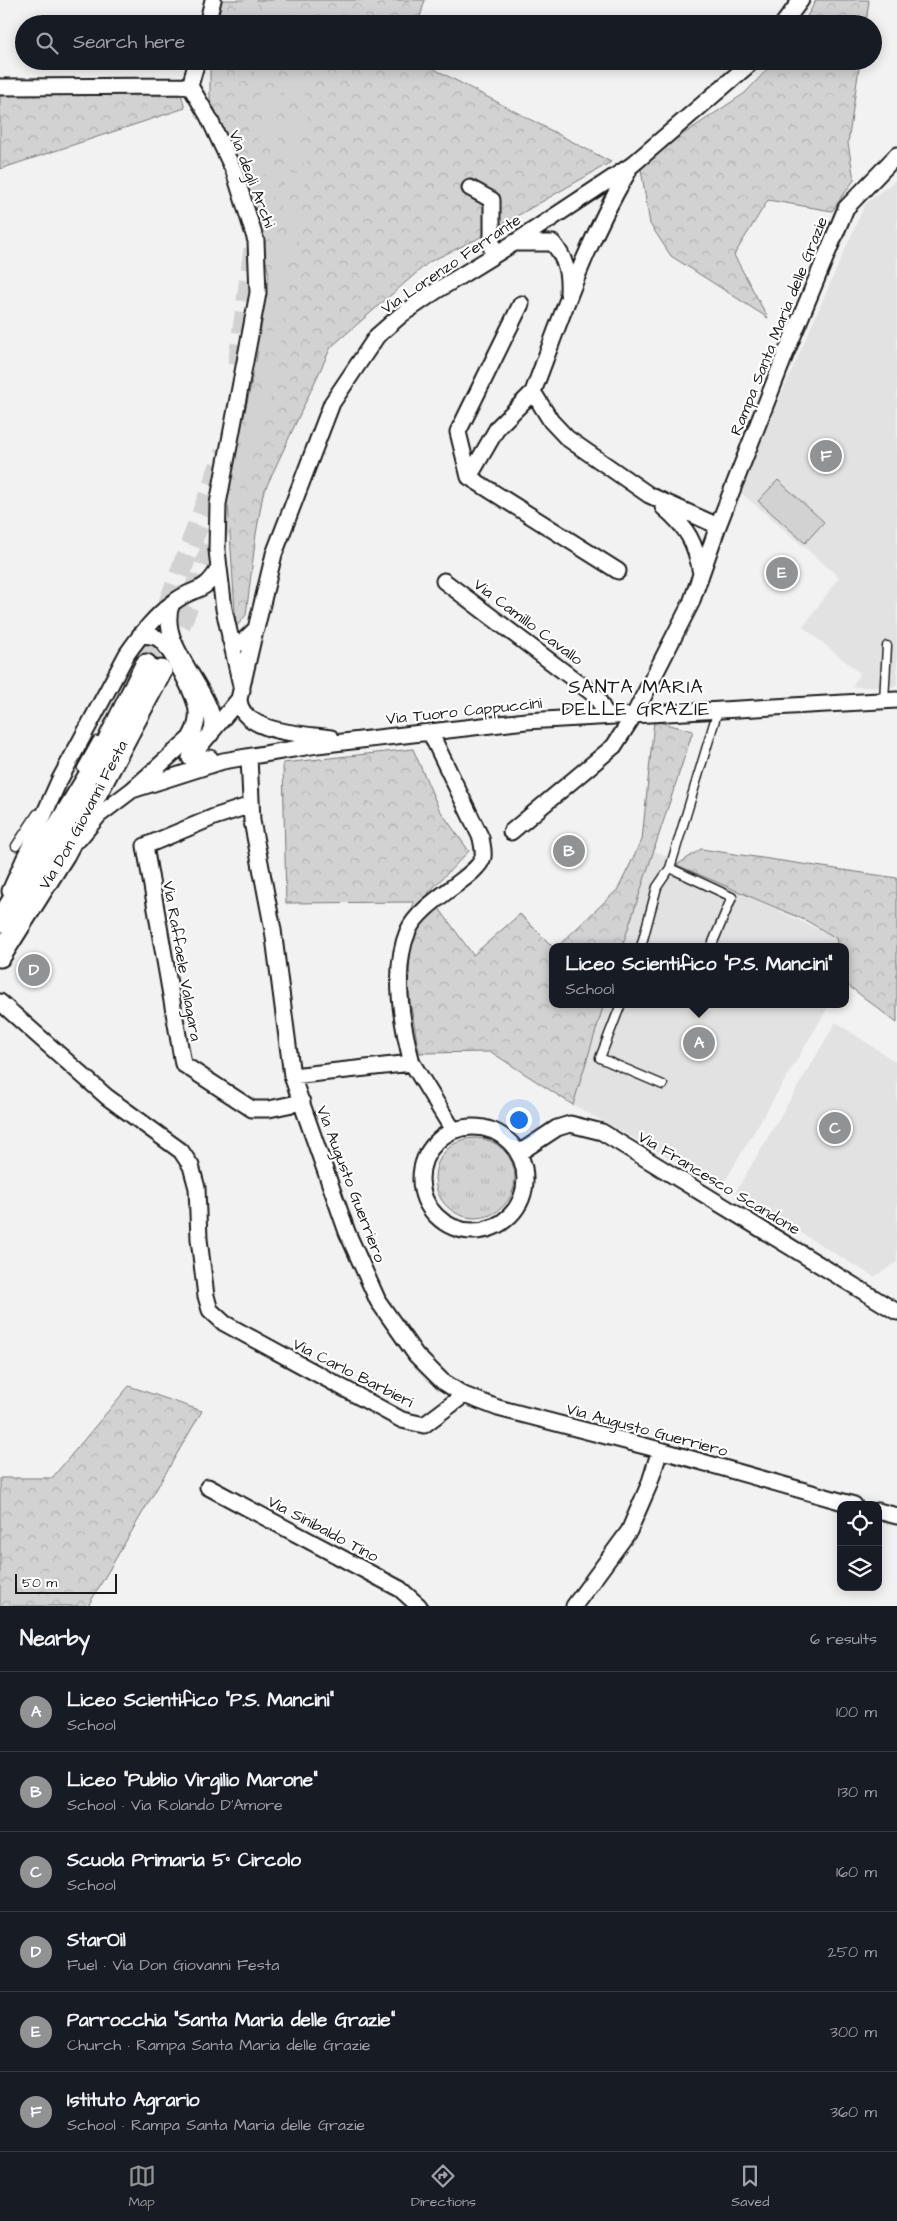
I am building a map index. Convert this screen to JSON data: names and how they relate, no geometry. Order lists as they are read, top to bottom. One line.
{"streets":{"main road":["Via Don Giovanni Festa"],"street":["Via degli Archi","Via Lorenzo Ferrante","Rampa Santa Maria delle Grazie","Via Camillo Cavallo","Via Tuoro Cappuccini","Via Raffaele Valagara","Via Francesco Scandone","Via Augusto Guerriero","Via Carlo Barbieri","Via Sinibaldo Tino"]},"crossings":[["Via degli Archi","Via Lorenzo Ferrante"],["Via degli Archi","Via Tuoro Cappuccini"],["Rampa Santa Maria delle Grazie","Via Tuoro Cappuccini"],["Via Camillo Cavallo","Via Tuoro Cappuccini"],["Via Tuoro Cappuccini","Via Augusto Guerriero"],["Via Raffaele Valagara","Via Augusto Guerriero"],["Via Augusto Guerriero","Via Carlo Barbieri"]],"districts":["SANTA MARIA DELLE GRAZIE"],"scale_bar":"50 m","page":{"search":"Search here","pins":["F","E","B","D","A","C"],"popup":["Liceo Scientifico \"P.S. Mancini\"","School"],"scale":"50 m","heading":["Nearby","6 results"],"list":[{"mark":"A","name":"Liceo Scientifico \"P.S. Mancini\"","note":"School","value":"100 m"},{"mark":"B","name":"Liceo \"Publio Virgilio Marone\"","note":"School · Via Rolando D'Amore","value":"130 m"},{"mark":"C","name":"Scuola Primaria 5° Circolo","note":"School","value":"160 m"},{"mark":"D","name":"StarOil","note":"Fuel · Via Don Giovanni Festa","value":"250 m"},{"mark":"E","name":"Parrocchia \"Santa Maria delle Grazie\"","note":"Church · Rampa Santa Maria delle Grazie","value":"300 m"},{"mark":"F","name":"Istituto Agrario","note":"School · Rampa Santa Maria delle Grazie","value":"360 m"}],"nav":["Map","Directions","Saved"]}}
